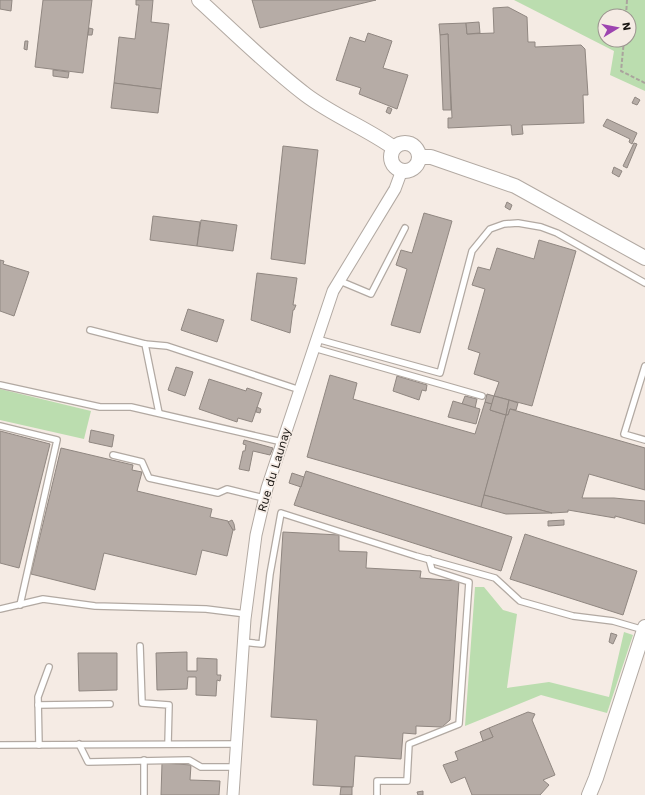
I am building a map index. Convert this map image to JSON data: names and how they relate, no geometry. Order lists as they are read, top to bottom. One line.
{"streets":{"street":["Rue du Launay"]},"north":"right"}
